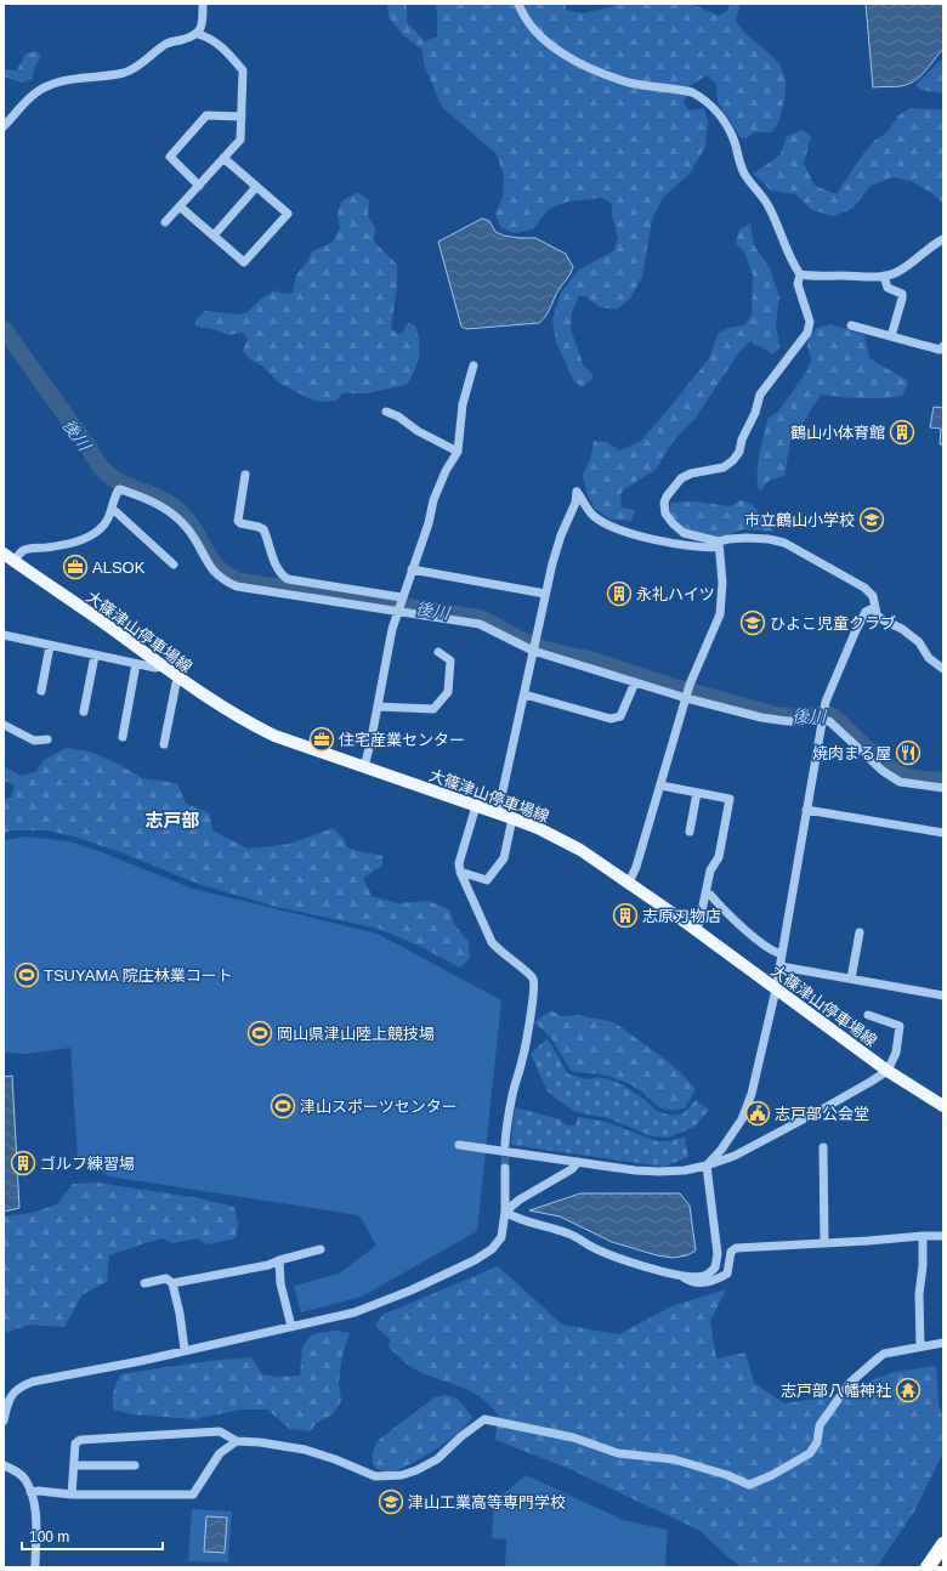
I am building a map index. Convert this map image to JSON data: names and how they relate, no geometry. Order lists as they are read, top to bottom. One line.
{"streets":{"main road":["大篠津山停車場線"]},"districts":["志戸部"],"water":["後川"],"places":{"building":["鶴山小体育館","永礼ハイツ","志原刃物店","ゴルフ練習場"],"school or university":["市立鶴山小学校","ひよこ児童クラブ","津山工業高等専門学校"],"office":["ALSOK","住宅産業センター"],"restaurant":["焼肉まる屋"],"sports":["TSUYAMA 院庄林業コート","岡山県津山陸上競技場","津山スポーツセンター"],"public building":["志戸部公会堂"],"temple":["志戸部八幡神社"]},"scale_bar":"100 m"}
